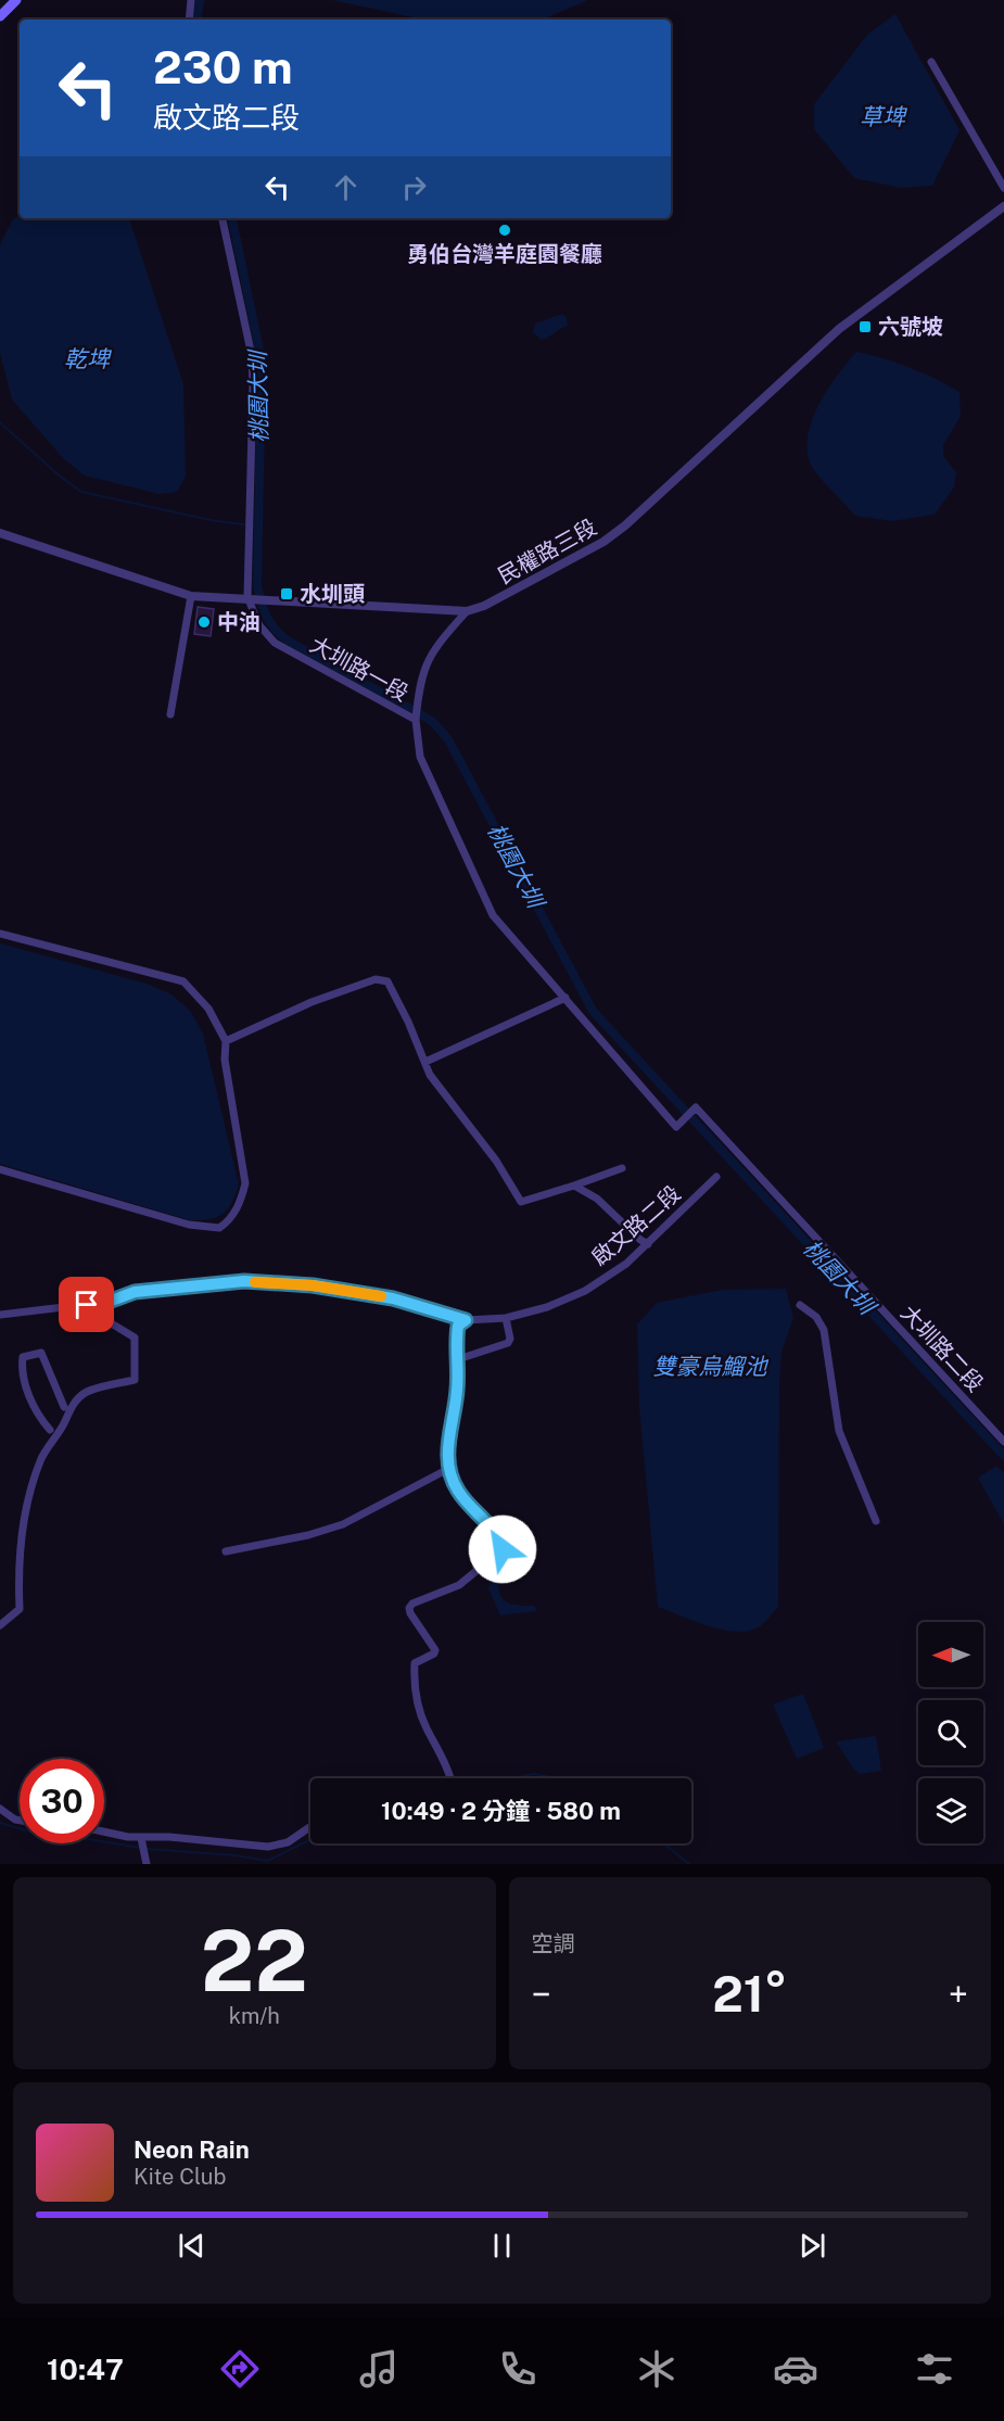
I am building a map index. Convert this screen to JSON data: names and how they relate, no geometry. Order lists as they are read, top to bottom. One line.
{"streets":{"street":["民權路三段","大圳路一段","啟文路二段","大圳路二段"]},"crossings":[["民權路三段","大圳路一段"],["大圳路一段","大圳路二段"]],"water":["草埤","乾埤","桃園大圳","雙豪烏鰡池"],"places":{"other":["勇伯台灣羊庭園餐廳","中油"],"transit":["六號坡","水圳頭"]},"north":"left","page":{"turn":["230 m","啟文路二段"],"limit":"30","trip":"10:49 · 2 分鐘 · 580 m","tile":[["22","km/h"],"空調"],"heat":["−","21°","+"],"song":["Neon Rain","Kite Club"],"tabs":"10:47"}}
